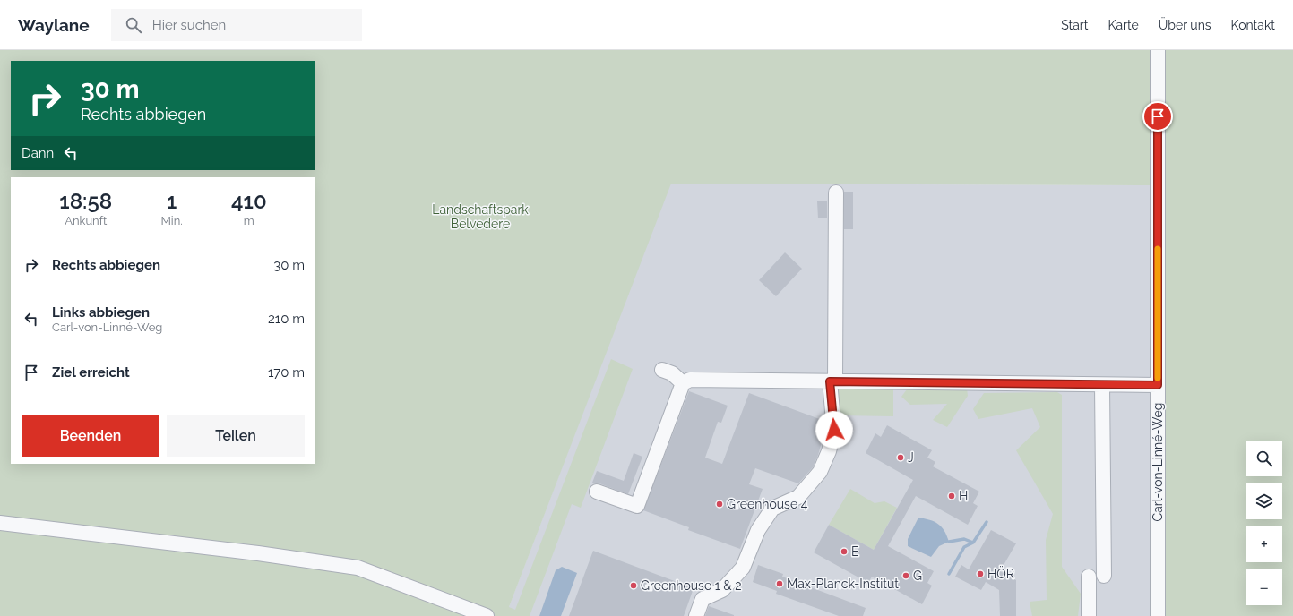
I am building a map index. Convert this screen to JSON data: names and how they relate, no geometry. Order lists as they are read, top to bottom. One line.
{"streets":{"street":["Carl-von-Linné-Weg"]},"parks":["Landschaftspark Belvedere"],"places":["J","H","Greenhouse 4","E","HÖR","G","Max-Planck-Institut","Greenhouse 1 & 2"],"page":{"header":"Waylane","search":"Hier suchen","nav":["Start","Karte","Über uns","Kontakt"],"turn":["30 m","Rechts abbiegen"],"then":"Dann","eta":["18:58","Ankunft","1","Min.","410","m"],"list":[{"name":"Rechts abbiegen","value":"30 m"},{"name":"Links abbiegen","note":"Carl-von-Linné-Weg","value":"210 m"},{"name":"Ziel erreicht","value":"170 m"}],"buttons":["Beenden","Teilen"],"map_buttons":["+","−"]}}
